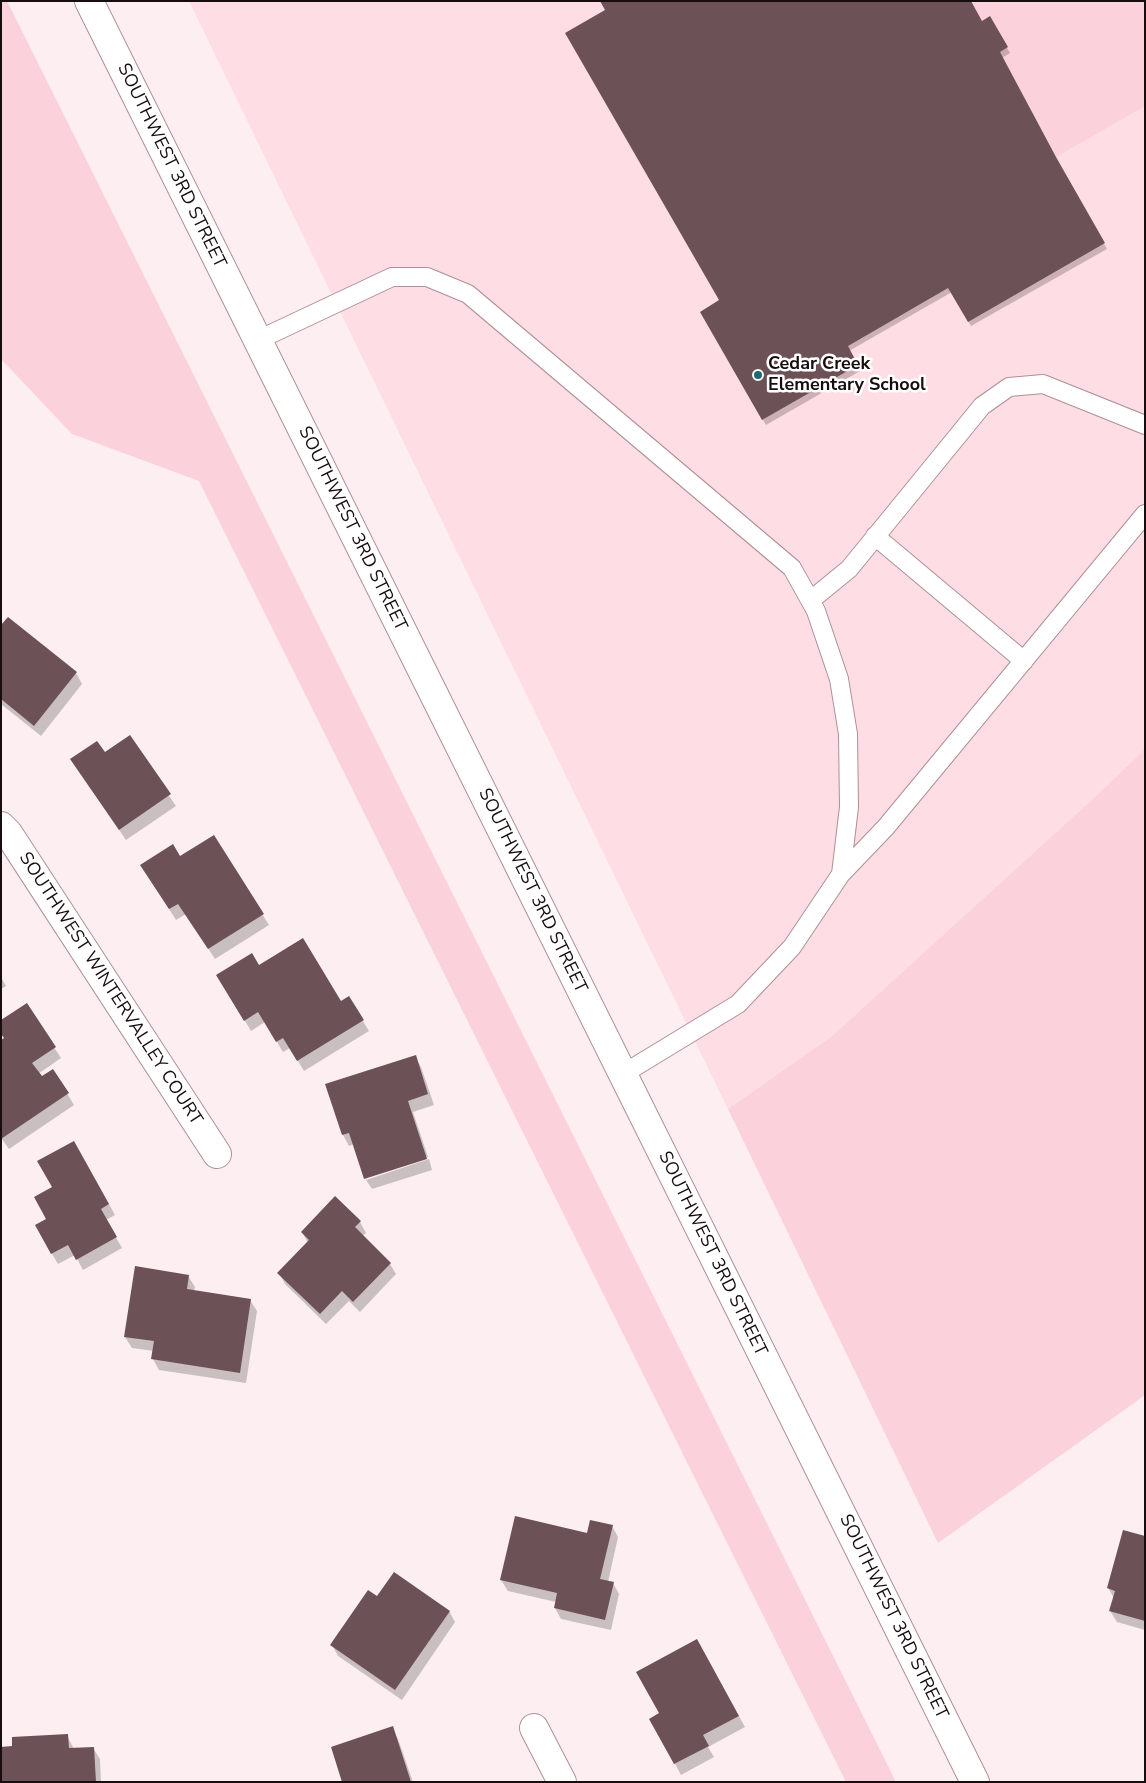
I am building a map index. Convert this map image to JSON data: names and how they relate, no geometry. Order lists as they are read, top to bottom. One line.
{"streets":{"main road":["SOUTHWEST 3RD STREET","SOUTHWEST WINTERVALLEY COURT"]},"places":["Cedar Creek Elementary School"]}
